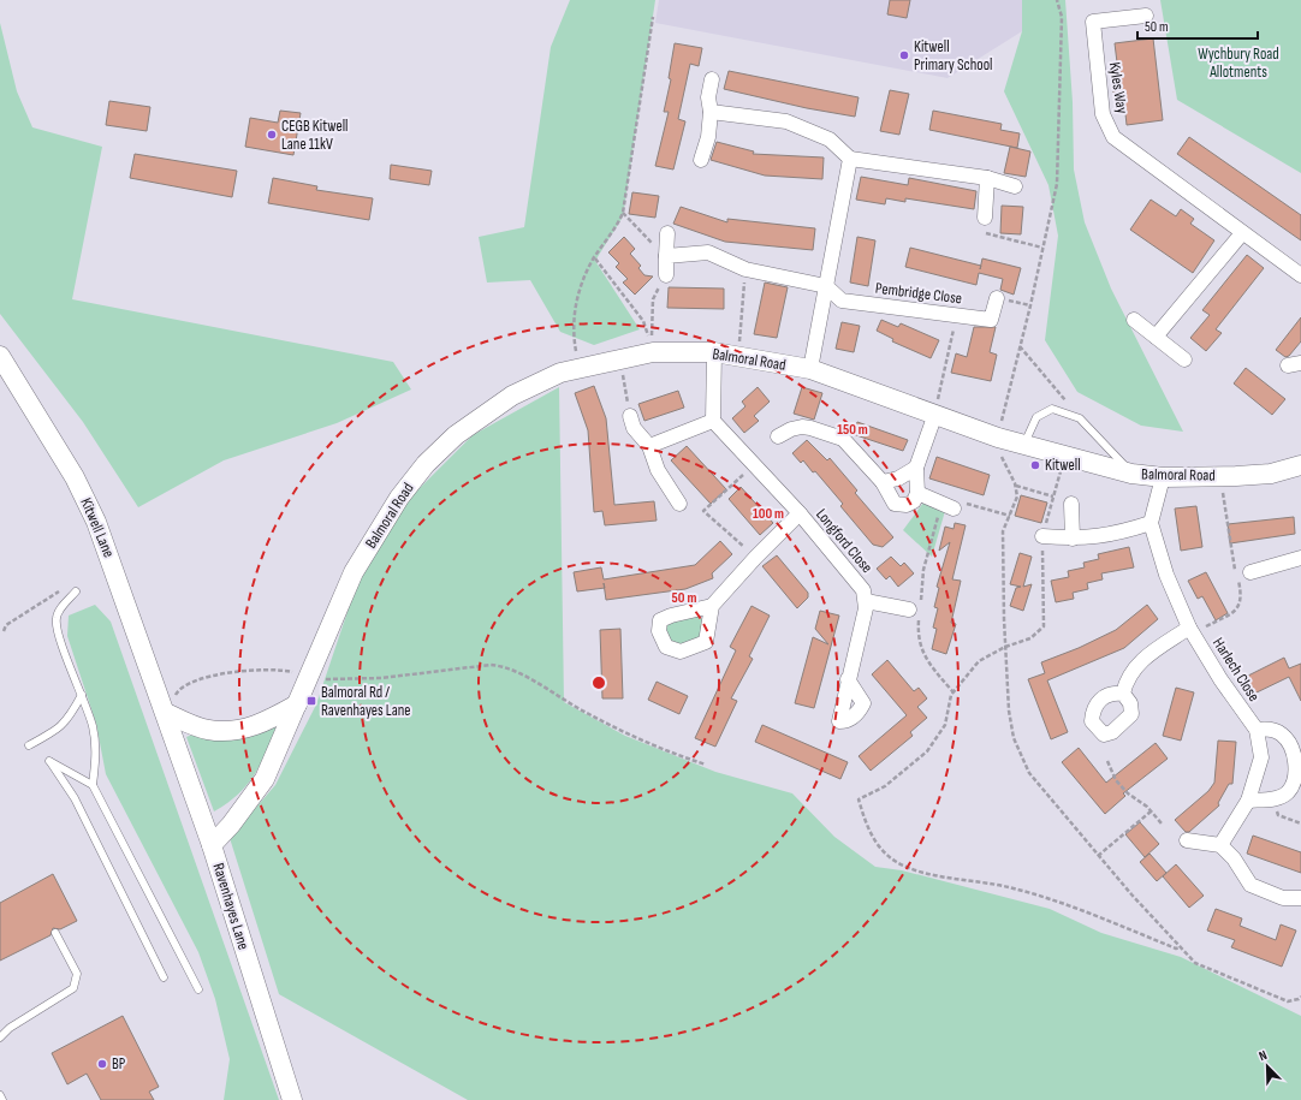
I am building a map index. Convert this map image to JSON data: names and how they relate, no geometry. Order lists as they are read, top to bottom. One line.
{"streets":{"street":["Kyles Way","Pembridge Close","Balmoral Road","Kitwell Lane","Longford Close","Harlech Close","Ravenhayes Lane"]},"crossings":[["Balmoral Road","Ravenhayes Lane"],["Kitwell Lane","Ravenhayes Lane"]],"parks":["Wychbury Road Allotments"],"places":{"other":["Kitwell Primary School","CEGB Kitwell Lane 11kV","Kitwell","BP"],"transit":["Balmoral Rd / Ravenhayes Lane"]},"scale_bar":"50 m","north":"top left","rings":["150 m","100 m","50 m"]}
